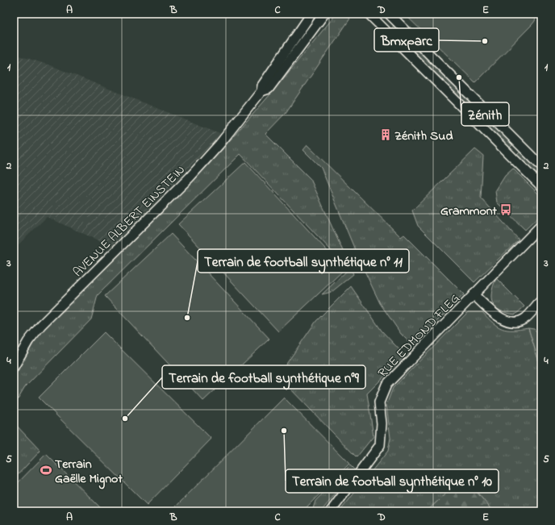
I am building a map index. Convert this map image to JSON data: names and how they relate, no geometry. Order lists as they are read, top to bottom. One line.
{"streets":{"street":["AVENUE ALBERT EINSTEIN","RUE EDMOND FLEG"]},"places":{"other":["Bmxparc","Zénith","Terrain de football synthétique n° 11","Terrain de football synthétique n°9","Terrain de football synthétique n° 10"],"building":["Zénith Sud"],"bus stop":["Grammont"],"sports":["Terrain Gaëlle Mignot"]},"grid":{"columns":["A","B","C","D","E"],"rows":["1","2","3","4","5"]}}
